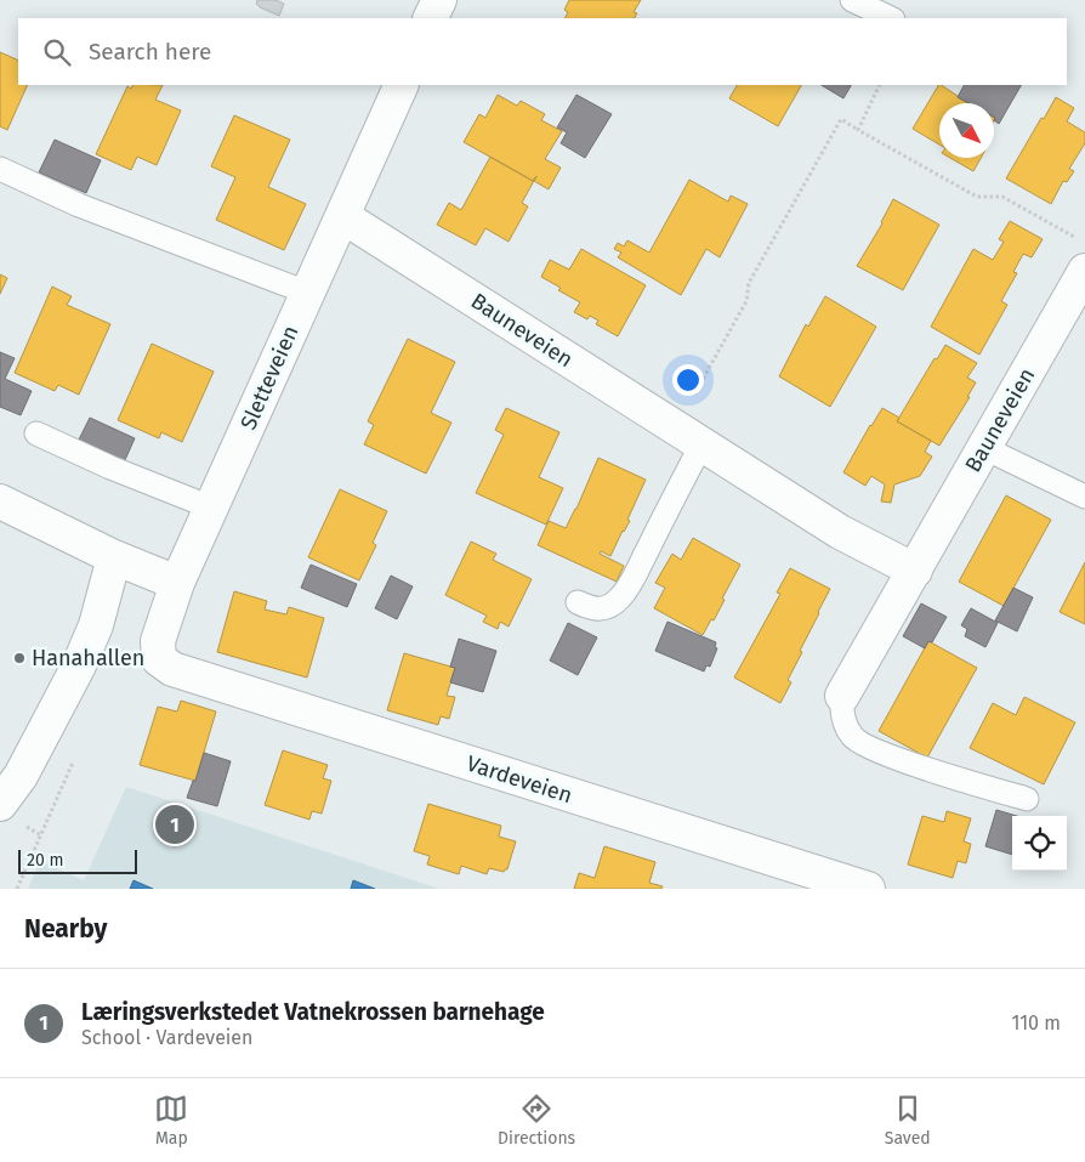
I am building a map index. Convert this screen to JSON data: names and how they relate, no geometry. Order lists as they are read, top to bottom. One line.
{"streets":{"street":["Bauneveien","Sletteveien","Vardeveien"]},"crossings":[["Bauneveien","Sletteveien"],["Sletteveien","Vardeveien"]],"places":["Hanahallen"],"scale_bar":"20 m","north":"bottom right","page":{"search":"Search here","pins":"1","scale":"20 m","heading":"Nearby","list":[{"mark":"1","name":"Læringsverkstedet Vatnekrossen barnehage","note":"School · Vardeveien","value":"110 m"}],"nav":["Map","Directions","Saved"]}}
